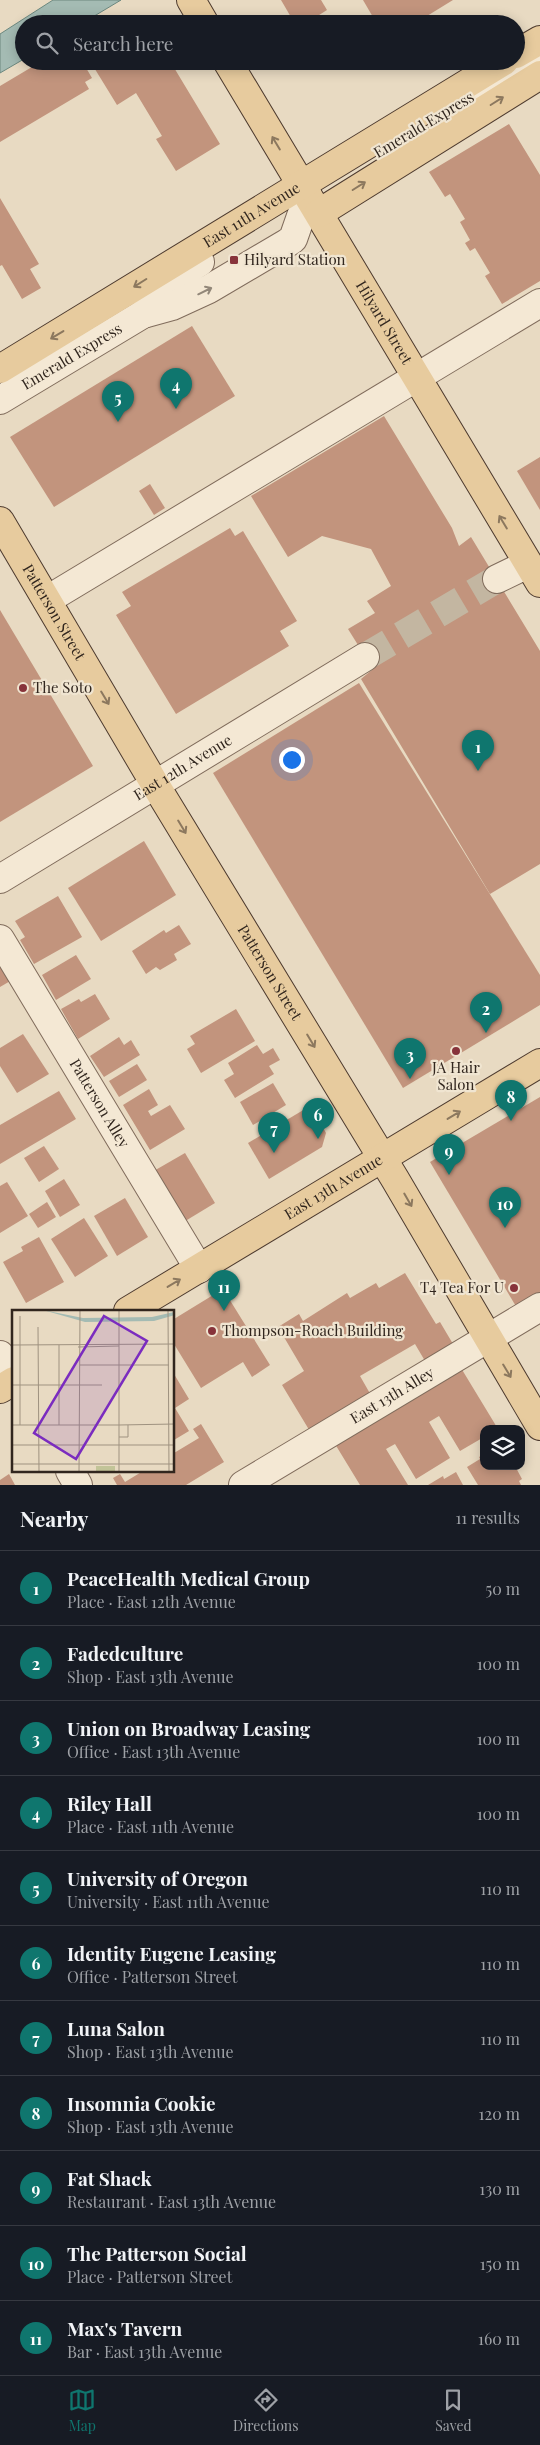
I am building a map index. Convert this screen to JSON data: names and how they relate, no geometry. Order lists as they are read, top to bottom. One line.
{"streets":{"main road":["East 11th Avenue","Hilyard Street","Patterson Street","East 13th Avenue"],"street":["Emerald Express","East 12th Avenue","Patterson Alley","East 13th Alley"]},"crossings":[["Emerald Express","East 11th Avenue"],["Emerald Express","Hilyard Street"],["East 11th Avenue","Hilyard Street"],["Patterson Street","East 12th Avenue"],["Patterson Street","East 13th Avenue"],["Patterson Street","East 13th Alley"],["Patterson Alley","East 13th Avenue"]],"one_way":["Hilyard Street","Patterson Street","East 13th Avenue"],"places":{"transit":["Hilyard Station"],"other":["The Soto","JA Hair Salon","T4 Tea For U","Thompson-Roach Building"]},"page":{"search":"Search here","pins":["4","5","1","2","3","8","6","7","9","10","11"],"heading":["Nearby","11 results"],"list":[{"mark":"1","name":"PeaceHealth Medical Group","note":"Place · East 12th Avenue","value":"50 m"},{"mark":"2","name":"Fadedculture","note":"Shop · East 13th Avenue","value":"100 m"},{"mark":"3","name":"Union on Broadway Leasing","note":"Office · East 13th Avenue","value":"100 m"},{"mark":"4","name":"Riley Hall","note":"Place · East 11th Avenue","value":"100 m"},{"mark":"5","name":"University of Oregon","note":"University · East 11th Avenue","value":"110 m"},{"mark":"6","name":"Identity Eugene Leasing","note":"Office · Patterson Street","value":"110 m"},{"mark":"7","name":"Luna Salon","note":"Shop · East 13th Avenue","value":"110 m"},{"mark":"8","name":"Insomnia Cookie","note":"Shop · East 13th Avenue","value":"120 m"},{"mark":"9","name":"Fat Shack","note":"Restaurant · East 13th Avenue","value":"130 m"},{"mark":"10","name":"The Patterson Social","note":"Place · Patterson Street","value":"150 m"},{"mark":"11","name":"Max's Tavern","note":"Bar · East 13th Avenue","value":"160 m"}],"nav":["Map","Directions","Saved"]}}
